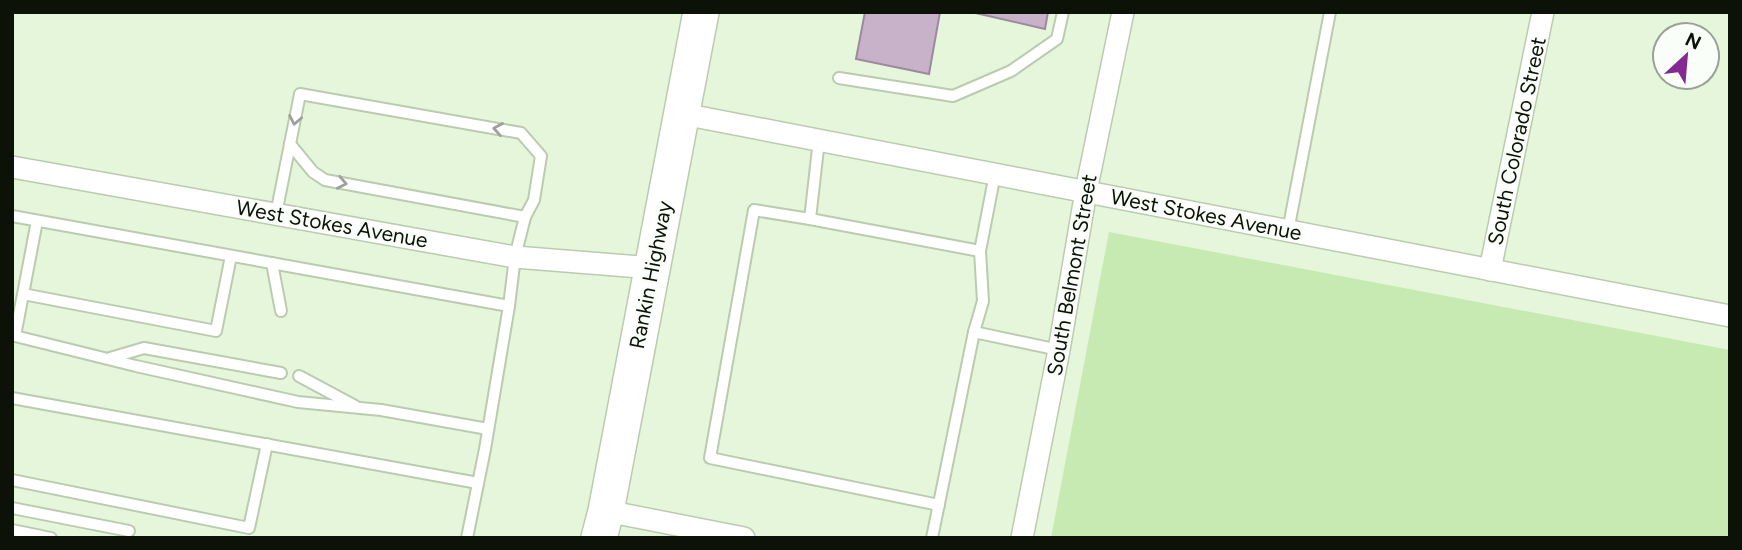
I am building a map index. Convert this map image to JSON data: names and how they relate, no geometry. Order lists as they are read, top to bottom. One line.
{"streets":{"highway":["Rankin Highway"],"street":["South Colorado Street","West Stokes Avenue","South Belmont Street"]},"crossings":[["South Colorado Street","West Stokes Avenue"],["West Stokes Avenue","Rankin Highway"],["West Stokes Avenue","South Belmont Street"]],"north":"top right"}
